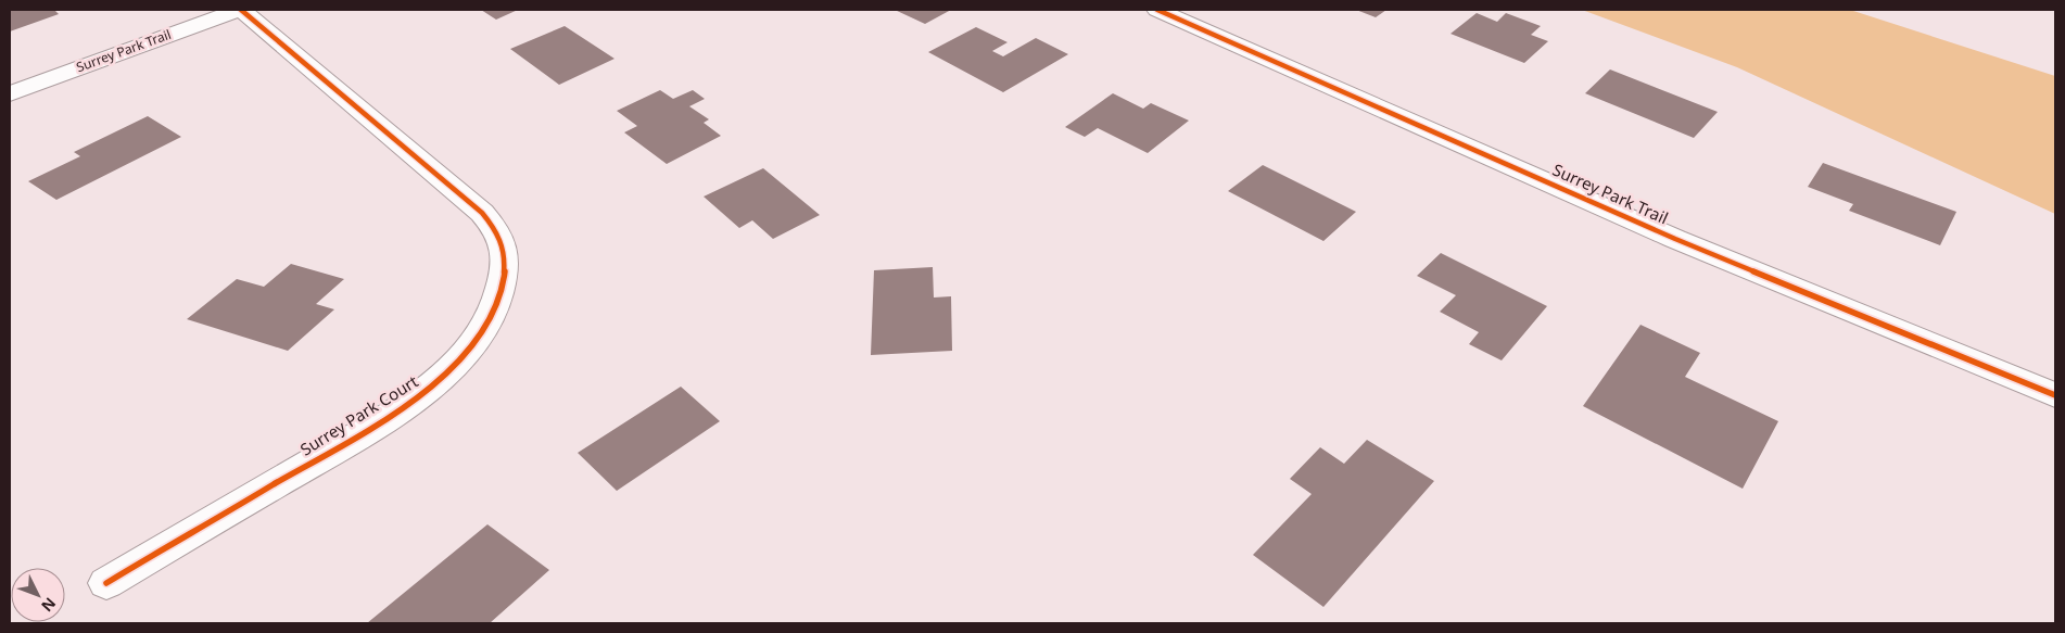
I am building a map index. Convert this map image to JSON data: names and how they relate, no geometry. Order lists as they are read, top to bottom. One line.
{"streets":{"street":["Surrey Park Trail","Surrey Park Court"]},"crossings":[["Surrey Park Trail","Surrey Park Court"]],"north":"bottom right"}
